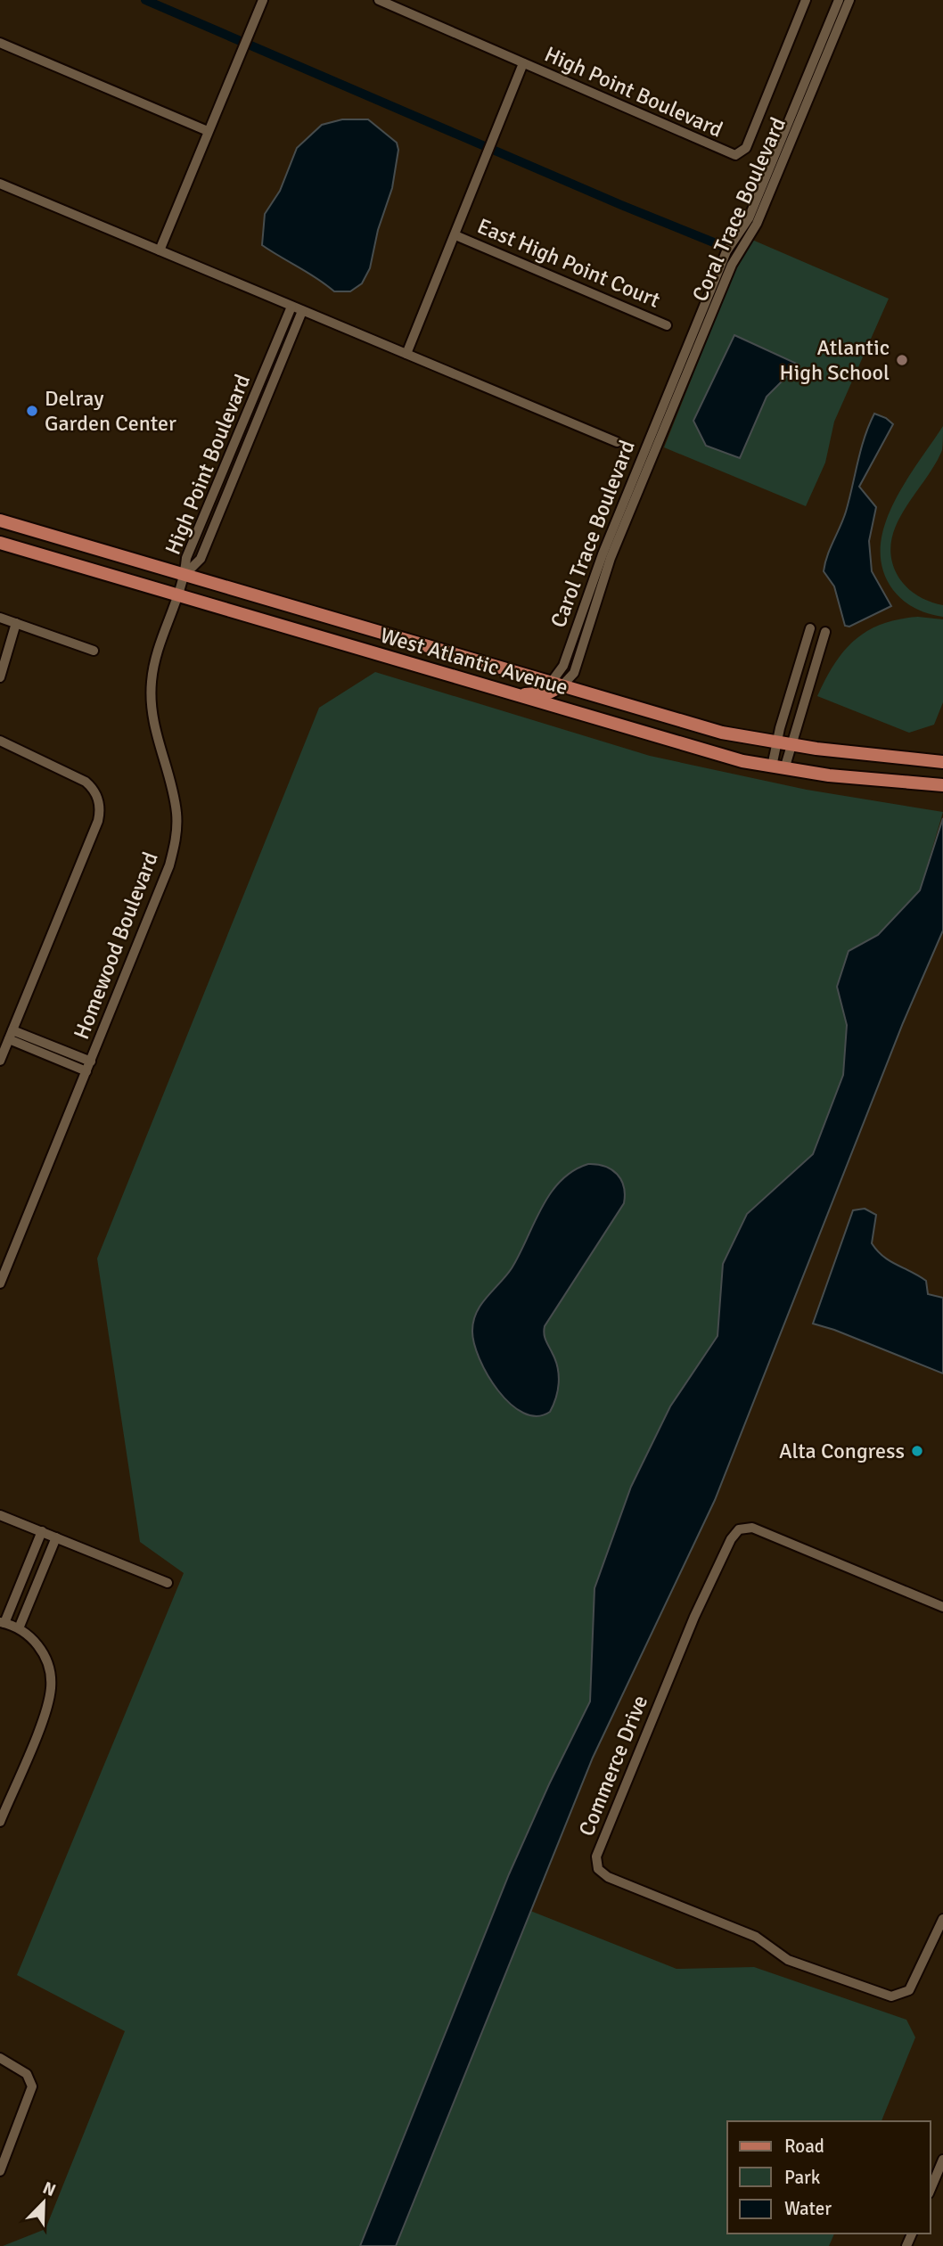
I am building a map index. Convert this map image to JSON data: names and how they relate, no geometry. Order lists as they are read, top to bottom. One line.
{"streets":{"main road":["West Atlantic Avenue"],"street":["High Point Boulevard","Coral Trace Boulevard","East High Point Court","Carol Trace Boulevard","Homewood Boulevard","Commerce Drive"]},"crossings":[["High Point Boulevard","East High Point Court"],["High Point Boulevard","West Atlantic Avenue"],["High Point Boulevard","Homewood Boulevard"],["Coral Trace Boulevard","Carol Trace Boulevard"],["Carol Trace Boulevard","West Atlantic Avenue"],["West Atlantic Avenue","Homewood Boulevard"]],"places":["Atlantic High School","Delray Garden Center","Alta Congress"],"legend":["Road","Park","Water"],"north":"top right"}
